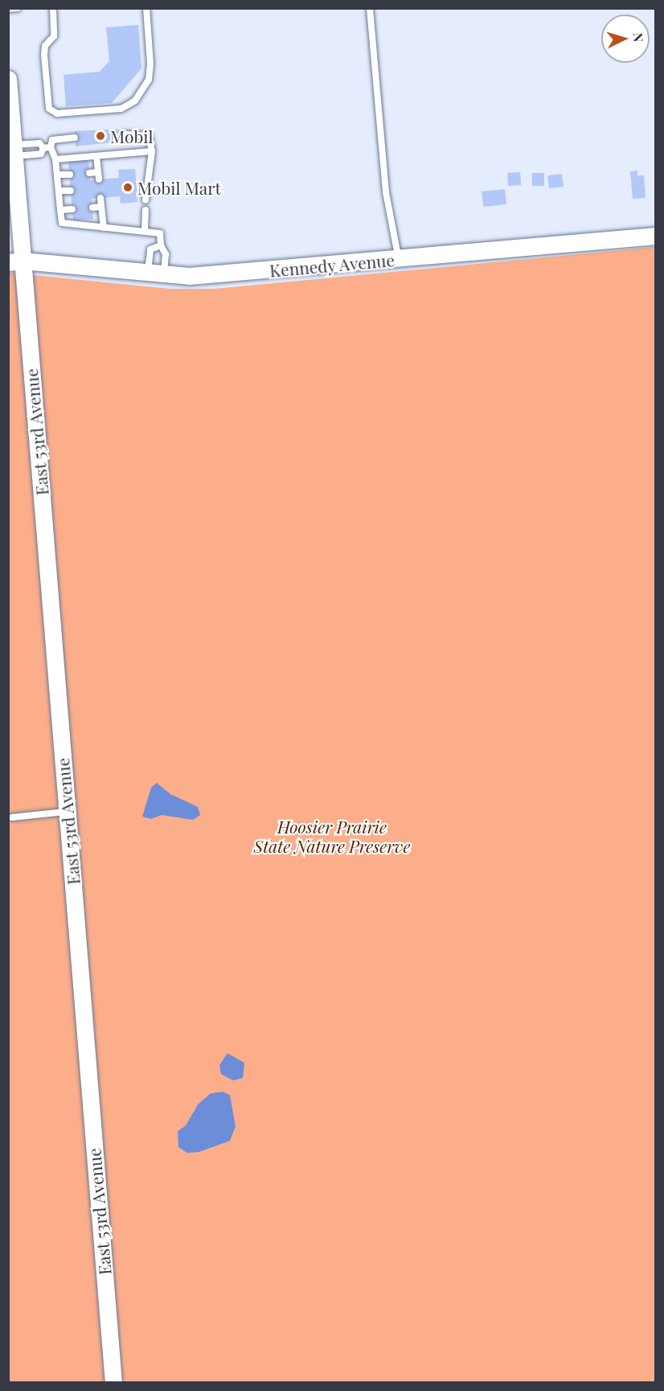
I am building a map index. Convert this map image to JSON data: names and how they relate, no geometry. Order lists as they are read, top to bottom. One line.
{"streets":{"street":["Kennedy Avenue","East 53rd Avenue"]},"crossings":[["Kennedy Avenue","East 53rd Avenue"]],"parks":["Hoosier Prairie State Nature Preserve"],"places":["Mobil","Mobil Mart"],"north":"right"}
